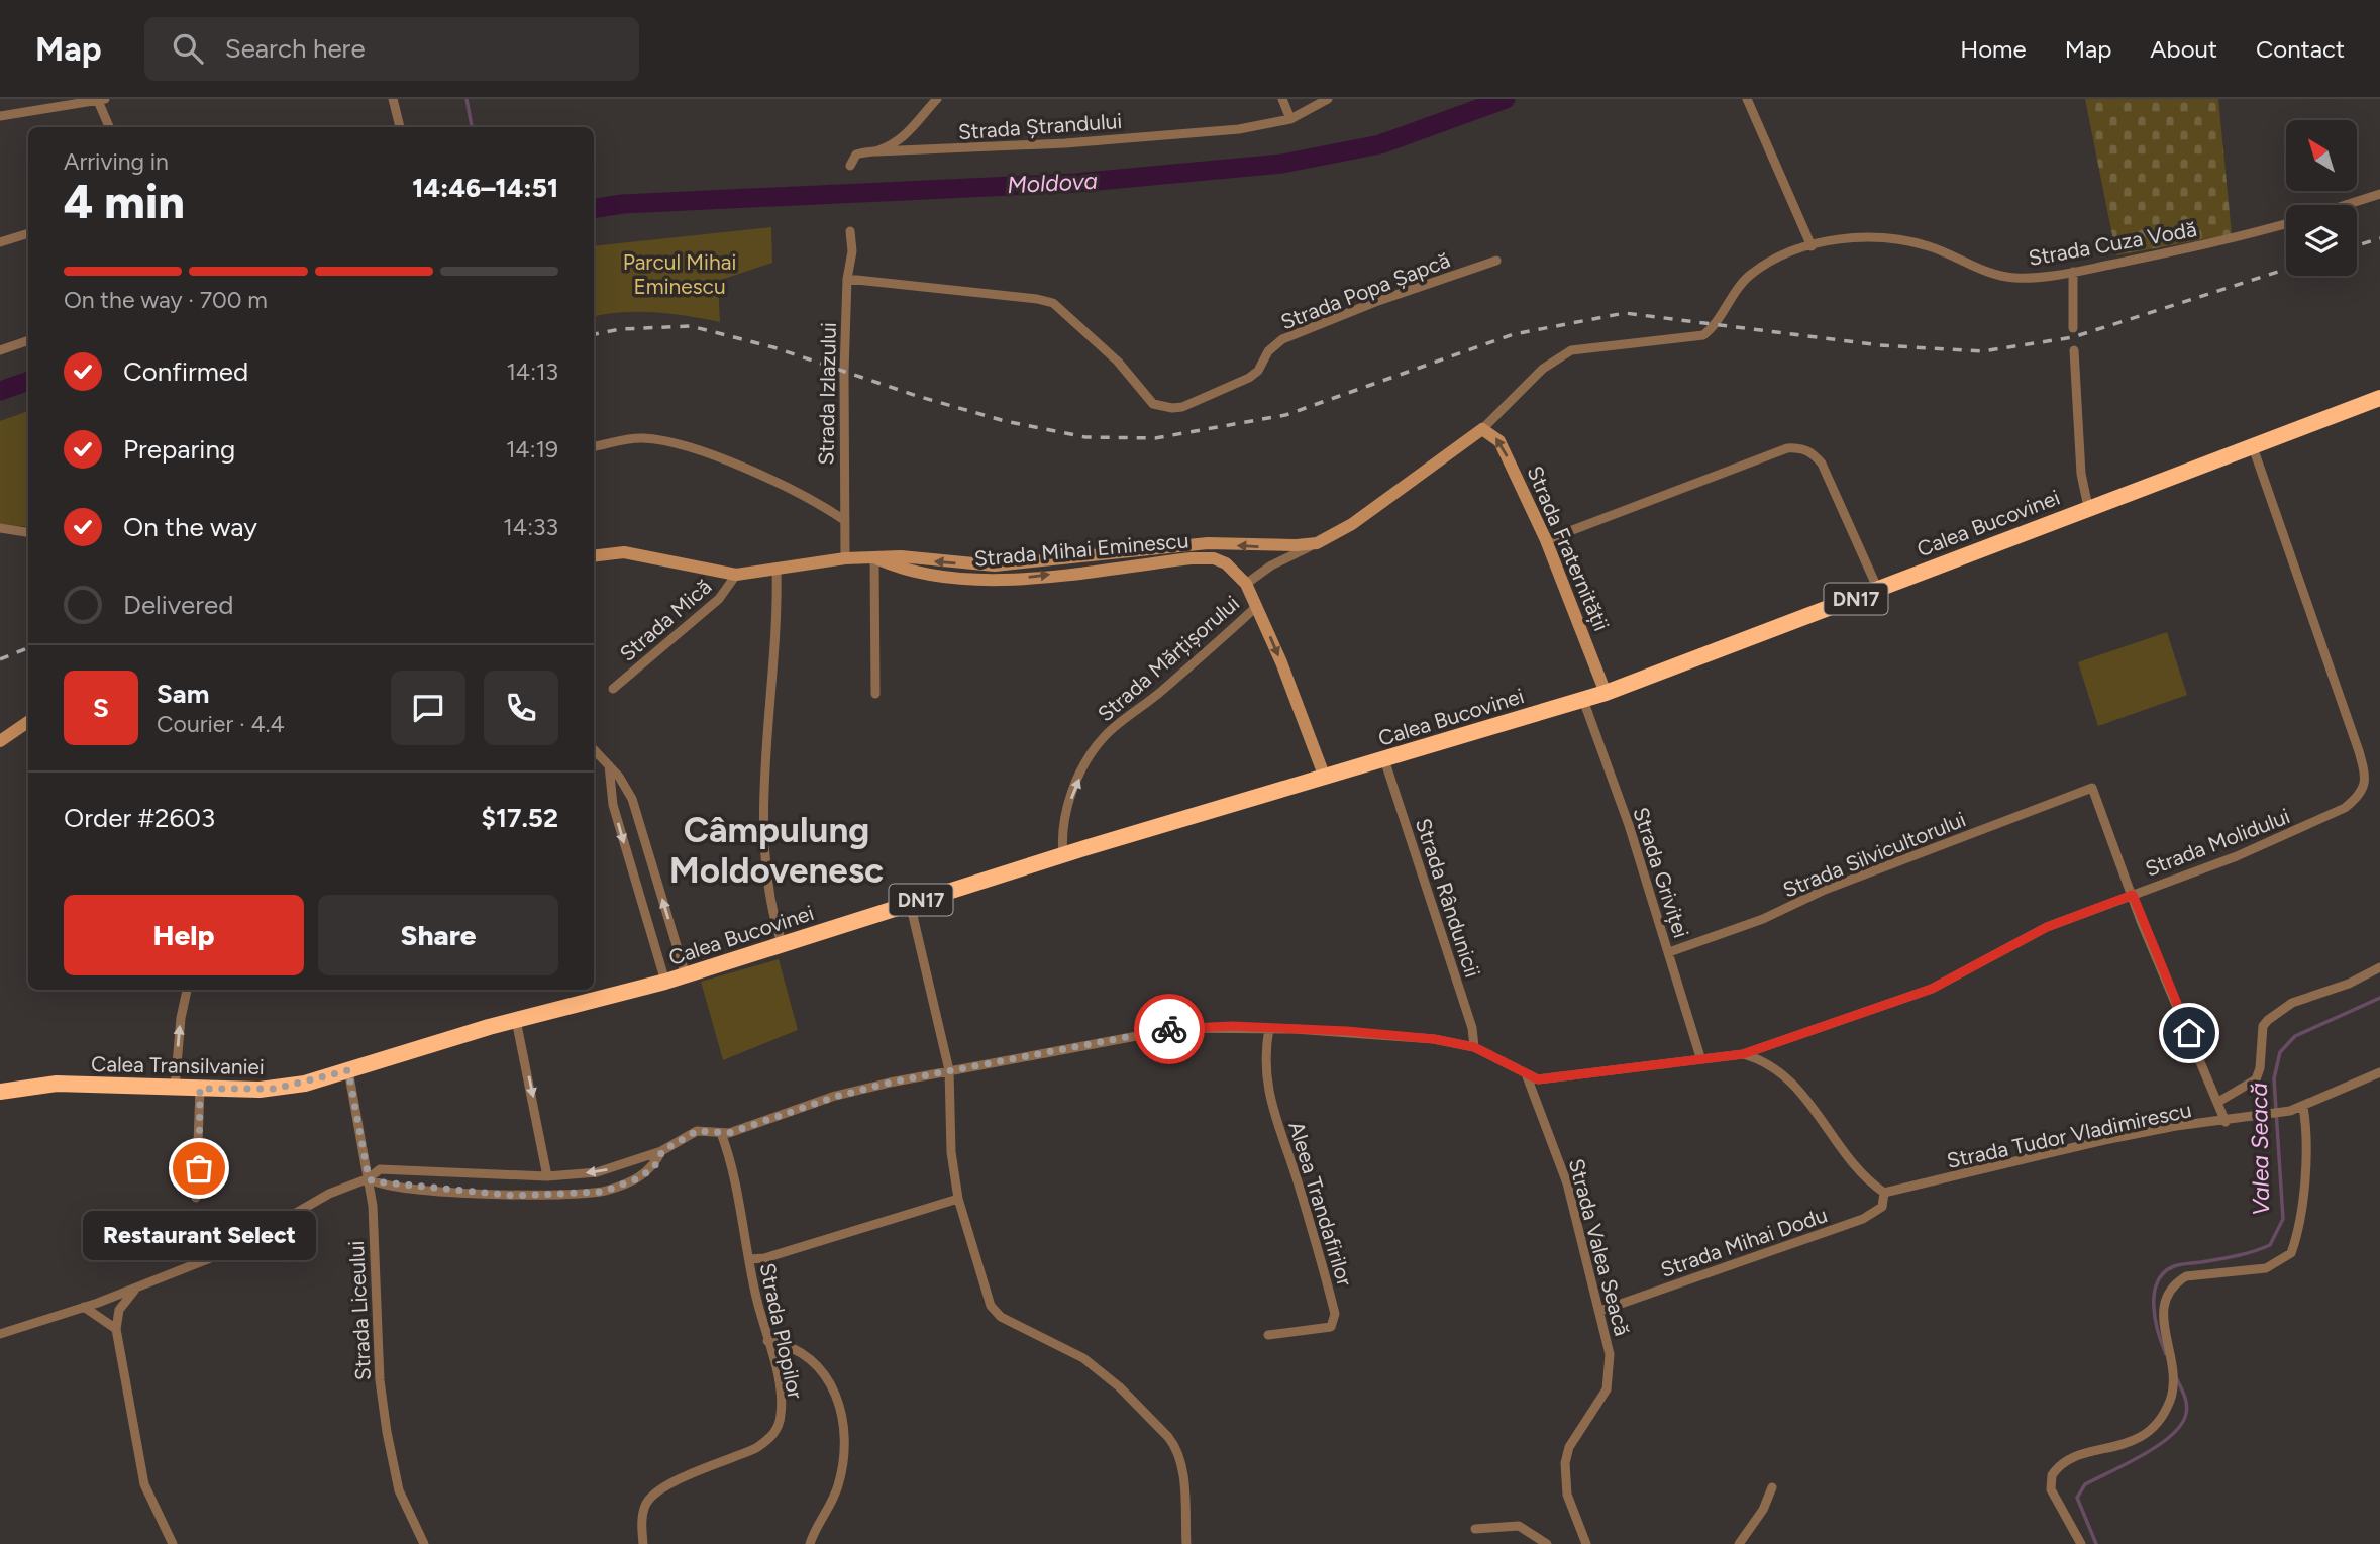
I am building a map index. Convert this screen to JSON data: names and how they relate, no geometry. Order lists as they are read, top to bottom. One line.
{"streets":{"highway":["Calea Bucovinei","DN17","Calea Transilvaniei"],"street":["Strada Ștrandului","Strada Cuza Vodă","Strada Popa Șapcă","Strada Izlazului","Strada Fraternității","Strada Mihai Eminescu","Strada Mică","Strada Mărțișorului","Strada Molidului","Strada Silvicultorului","Strada Griviței","Strada Rândunicii","Strada Tudor Vladimirescu","Aleea Trandafirilor","Strada Mihai Dodu","Strada Valea Seacă","Strada Liceului","Strada Plopilor"]},"crossings":[["Strada Cuza Vodă","Strada Mihai Eminescu"],["Strada Popa Șapcă","Strada Izlazului"],["Strada Izlazului","Strada Mihai Eminescu"],["Calea Bucovinei","Strada Fraternității"],["Calea Bucovinei","Strada Mărțișorului"],["Calea Bucovinei","Strada Molidului"],["Calea Bucovinei","Strada Griviței"],["Calea Bucovinei","Strada Rândunicii"],["Calea Bucovinei","Calea Transilvaniei"],["Strada Fraternității","Strada Mihai Eminescu"],["Strada Mihai Eminescu","Strada Mică"],["Strada Molidului","Strada Silvicultorului"],["Strada Silvicultorului","Strada Griviței"],["Calea Transilvaniei","Strada Liceului"],["Strada Tudor Vladimirescu","Strada Mihai Dodu"],["Strada Mihai Dodu","Strada Valea Seacă"]],"one_way":["Strada Fraternității","Strada Mărțișorului"],"districts":["Câmpulung Moldovenesc"],"water":["Moldova","Valea Seacă"],"parks":["Parcul Mihai Eminescu"],"places":["Restaurant Select"],"north":"top left","page":{"header":"Map","search":"Search here","nav":["Home","Map","About","Contact"],"heading":["4 min","Arriving in","14:46–14:51"],"panel":["Sam","Courier · 4.4","Order #2603","$17.52"],"bar":"On the way · 700 m","list":[["Confirmed","14:13"],["Preparing","14:19"],["On the way","14:33"],"Delivered"],"round":"S","buttons":["Help","Share"],"bubble":"Restaurant Select"}}
